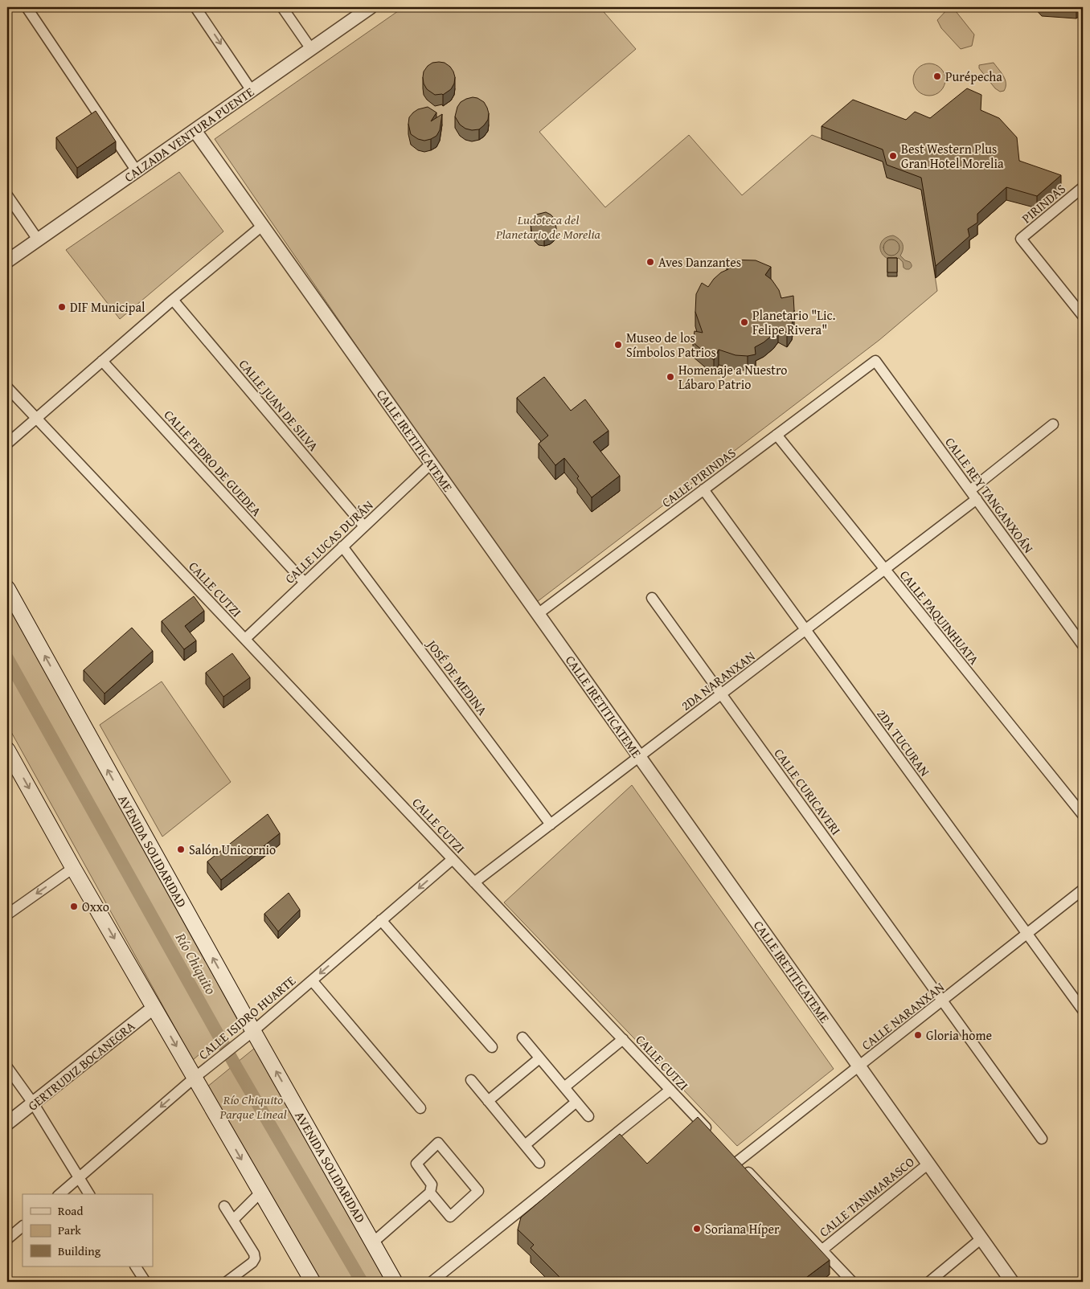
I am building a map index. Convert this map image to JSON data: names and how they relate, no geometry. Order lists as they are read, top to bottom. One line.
{"streets":{"main road":["AVENIDA SOLIDARIDAD"],"street":["CALZADA VENTURA PUENTE","PIRINDAS","CALLE JUAN DE SILVA","CALLE IRETITICATEME","CALLE PEDRO DE GUEDEA","CALLE PIRINDAS","CALLE REY TANGANXOÁN","CALLE LUCAS DURÁN","CALLE CUTZI","CALLE PAQUINHUATA","JOSÉ DE MEDINA","2DA NARANXAN","2DA TUCURAN","CALLE CURICAVERI","CALLE NARANXAN","CALLE ISIDRO HUARTE","GERTRUDIZ BOCANEGRA","CALLE TANIMARASCO"]},"crossings":[["CALZADA VENTURA PUENTE","CALLE IRETITICATEME"],["CALLE JUAN DE SILVA","CALLE LUCAS DURÁN"],["CALLE IRETITICATEME","CALLE PIRINDAS"],["CALLE IRETITICATEME","CALLE LUCAS DURÁN"],["CALLE IRETITICATEME","2DA NARANXAN"],["CALLE IRETITICATEME","CALLE NARANXAN"],["CALLE IRETITICATEME","CALLE TANIMARASCO"],["CALLE PEDRO DE GUEDEA","CALLE LUCAS DURÁN"],["CALLE PIRINDAS","CALLE REY TANGANXOÁN"],["CALLE PIRINDAS","CALLE PAQUINHUATA"],["CALLE PIRINDAS","2DA TUCURAN"],["CALLE REY TANGANXOÁN","2DA NARANXAN"],["CALLE LUCAS DURÁN","CALLE CUTZI"],["CALLE LUCAS DURÁN","JOSÉ DE MEDINA"],["CALLE CUTZI","2DA NARANXAN"],["CALLE CUTZI","CALLE ISIDRO HUARTE"],["CALLE PAQUINHUATA","2DA NARANXAN"],["JOSÉ DE MEDINA","2DA NARANXAN"],["2DA NARANXAN","2DA TUCURAN"],["2DA NARANXAN","CALLE CURICAVERI"],["2DA TUCURAN","CALLE NARANXAN"],["CALLE CURICAVERI","CALLE NARANXAN"],["AVENIDA SOLIDARIDAD","CALLE ISIDRO HUARTE"],["CALLE NARANXAN","CALLE TANIMARASCO"]],"one_way":["CALLE ISIDRO HUARTE"],"water":["Río Chiquito"],"parks":["Ludoteca del Planetario de Morelia","Río Chiquito Parque Lineal"],"places":["Purépecha","Best Western Plus Gran Hotel Morelia","Aves Danzantes","DIF Municipal","Planetario \"Lic. Felipe Rivera\"","Museo de los Símbolos Patrios","Homenaje a Nuestro Lábaro Patrio","Salón Unicornio","Oxxo","Gloria home","Soriana Híper"],"legend":["Road","Park","Building"]}
